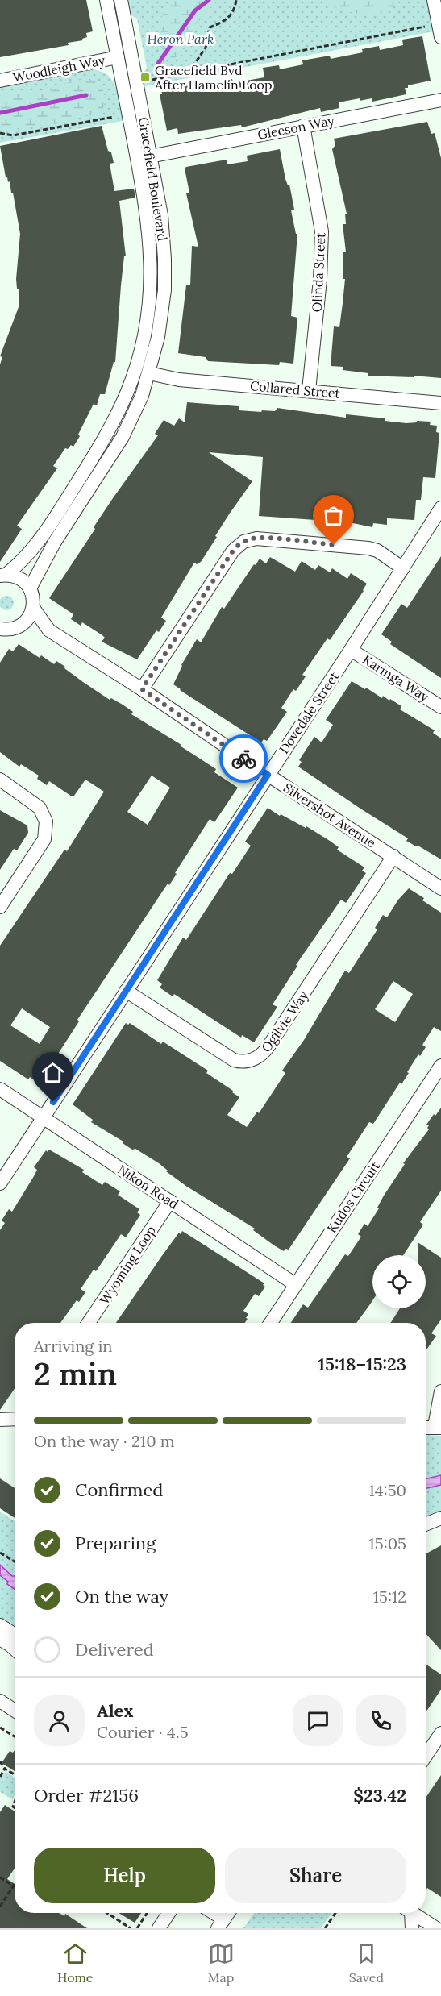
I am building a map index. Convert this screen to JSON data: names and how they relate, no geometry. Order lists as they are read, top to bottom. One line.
{"streets":{"street":["Woodleigh Way","Gleeson Way","Gracefield Boulevard","Olinda Street","Collared Street","Karinga Way","Dovedale Street","Silvershot Avenue","Ogilvie Way","Nikon Road","Kudos Circuit","Wyoming Loop"]},"crossings":[["Woodleigh Way","Gracefield Boulevard"],["Gleeson Way","Gracefield Boulevard"],["Gleeson Way","Olinda Street"],["Gracefield Boulevard","Collared Street"],["Olinda Street","Collared Street"],["Karinga Way","Dovedale Street"],["Dovedale Street","Silvershot Avenue"],["Dovedale Street","Ogilvie Way"],["Dovedale Street","Nikon Road"],["Silvershot Avenue","Ogilvie Way"],["Nikon Road","Kudos Circuit"],["Nikon Road","Wyoming Loop"]],"parks":["Heron Park"],"places":{"transit":["Gracefield Bvd After Hamelin Loop"]},"page":{"heading":["2 min","Arriving in","15:18–15:23"],"panel":["Alex","Courier · 4.5","Order #2156","$23.42"],"bar":"On the way · 210 m","list":[["Confirmed","14:50"],["Preparing","15:05"],["On the way","15:12"],"Delivered"],"buttons":["Help","Share"],"tabs":["Home","Map","Saved"]}}
